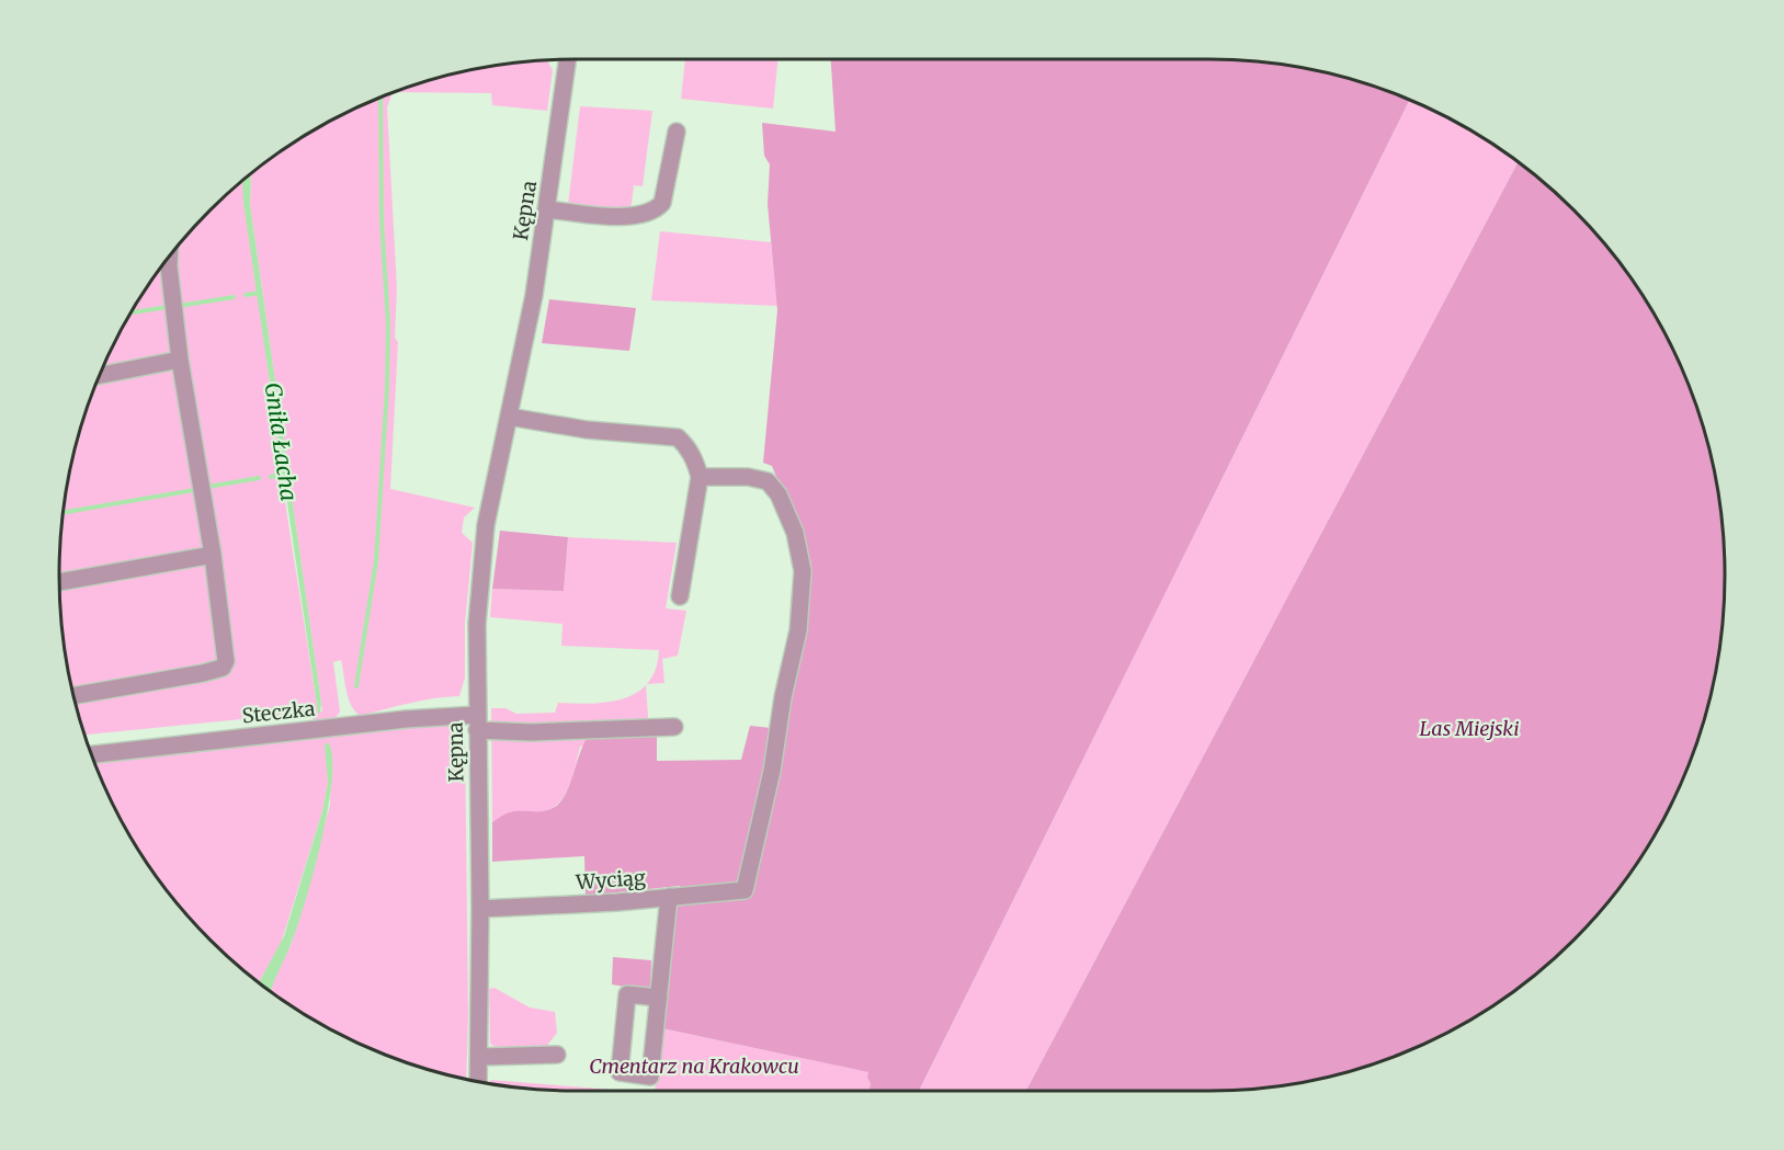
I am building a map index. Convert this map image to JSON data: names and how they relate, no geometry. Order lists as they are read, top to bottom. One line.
{"streets":{"street":["Kępna","Steczka","Wyciąg"]},"crossings":[["Kępna","Steczka"],["Kępna","Wyciąg"]],"water":["Gniła Łacha"],"parks":["Las Miejski","Cmentarz na Krakowcu"]}
